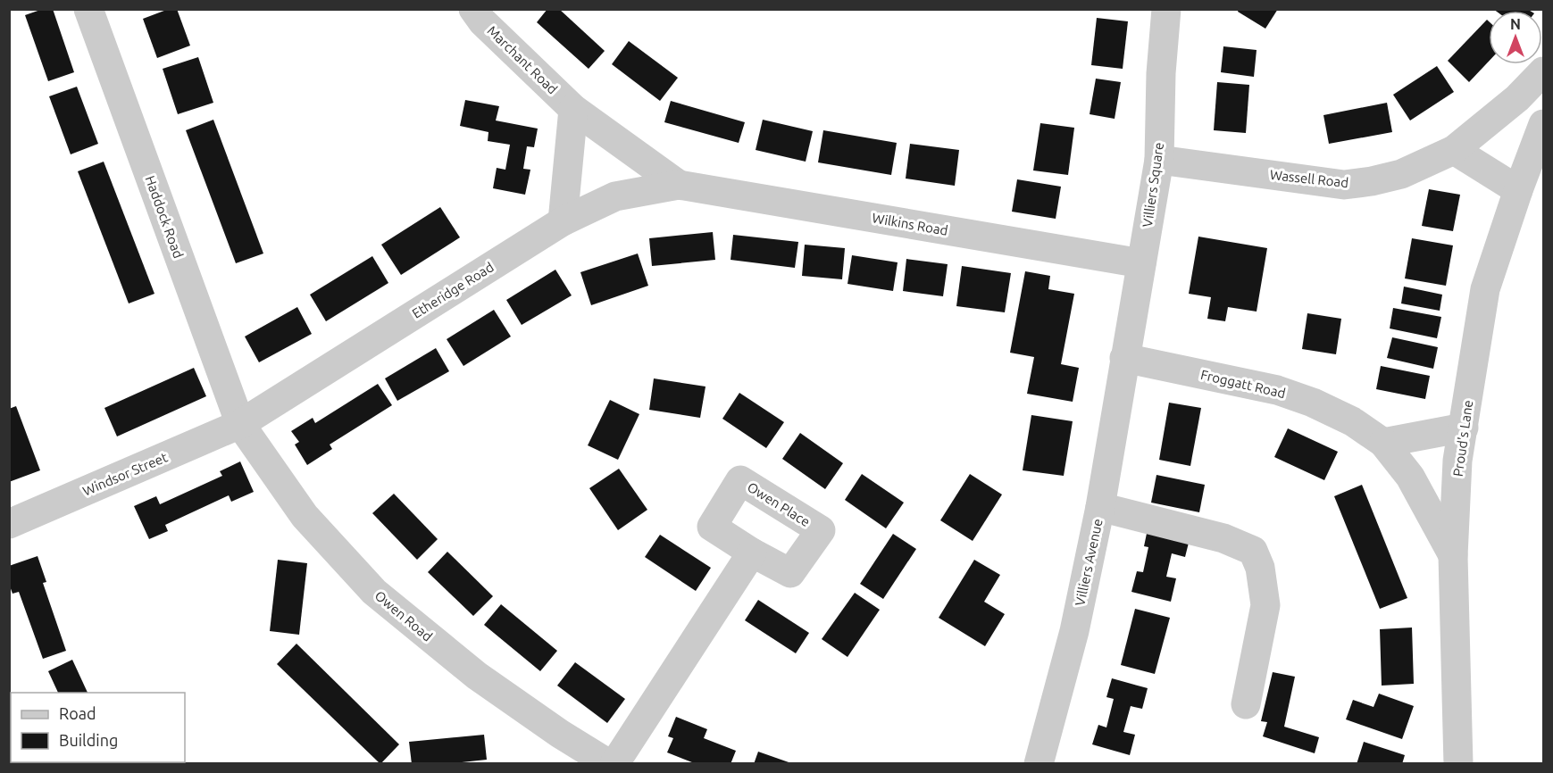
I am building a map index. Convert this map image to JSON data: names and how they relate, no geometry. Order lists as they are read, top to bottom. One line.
{"streets":{"street":["Marchant Road","Wassell Road","Villiers Square","Haddock Road","Wilkins Road","Etheridge Road","Froggatt Road","Proud's Lane","Windsor Street","Villiers Avenue","Owen Road"]},"crossings":[["Marchant Road","Wilkins Road"],["Marchant Road","Etheridge Road"],["Wassell Road","Villiers Square"],["Villiers Square","Wilkins Road"],["Villiers Square","Froggatt Road"],["Villiers Square","Villiers Avenue"],["Haddock Road","Etheridge Road"],["Haddock Road","Windsor Street"],["Haddock Road","Owen Road"],["Wilkins Road","Etheridge Road"],["Etheridge Road","Windsor Street"],["Etheridge Road","Owen Road"],["Froggatt Road","Proud's Lane"],["Froggatt Road","Villiers Avenue"],["Windsor Street","Owen Road"]],"legend":["Road","Building"],"north":"top"}
